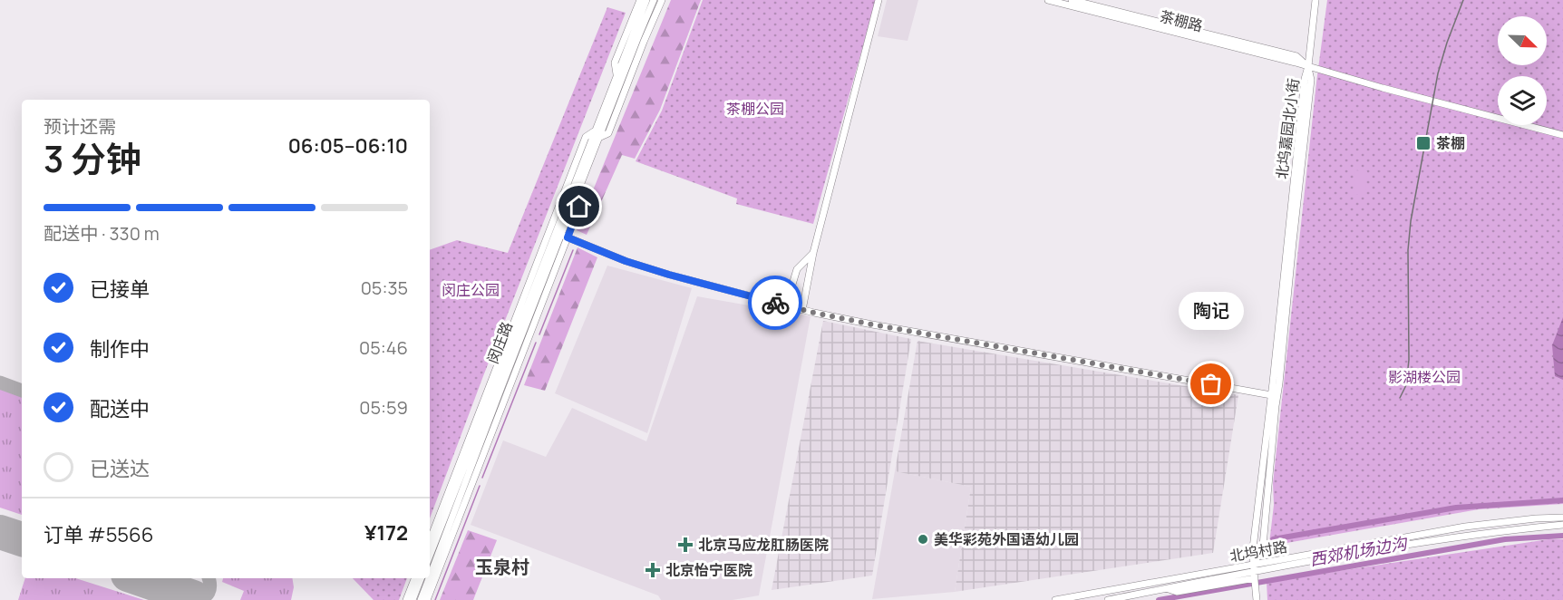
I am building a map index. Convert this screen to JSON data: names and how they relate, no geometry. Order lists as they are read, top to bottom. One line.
{"streets":{"street":["茶棚路","北坞嘉园北小街","闵庄路","北坞村路"]},"crossings":[["茶棚路","北坞嘉园北小街"],["北坞嘉园北小街","北坞村路"]],"districts":["玉泉村"],"water":["西郊机场边沟"],"parks":["茶棚公园","闵庄公园","影湖楼公园"],"places":{"transit":["茶棚"],"other":["陶记","美华彩苑外国语幼儿园"],"health":["北京马应龙肛肠医院","北京怡宁医院"]},"north":"bottom right","page":{"heading":["3 分钟","预计还需","06:05–06:10"],"panel":["订单 #5566","¥172"],"bar":"配送中 · 330 m","list":[["已接单","05:35"],["制作中","05:46"],["配送中","05:59"],"已送达"],"bubble":"陶记"}}
